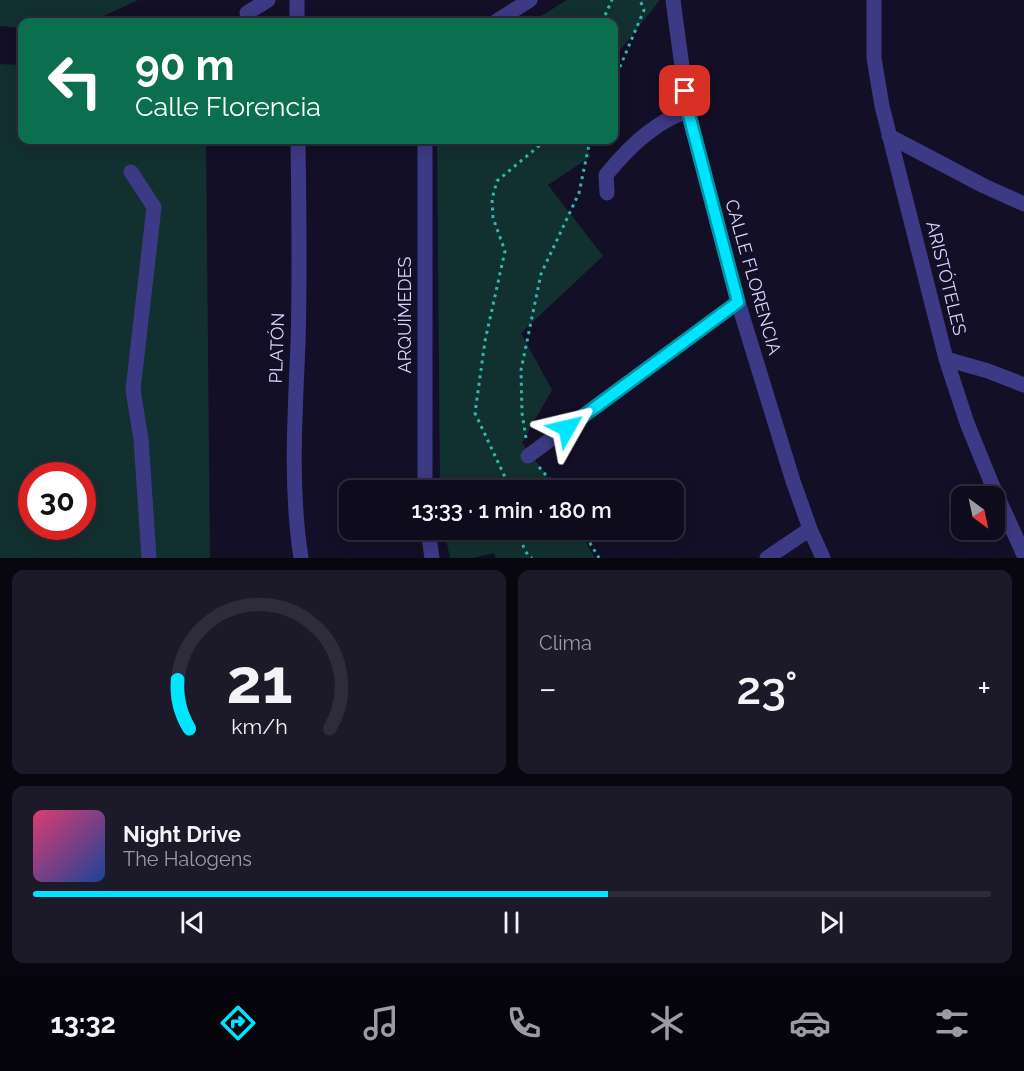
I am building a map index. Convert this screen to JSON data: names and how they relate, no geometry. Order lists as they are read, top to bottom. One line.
{"streets":{"street":["CALLE FLORENCIA","ARISTÓTELES","ARQUÍMEDES","PLATÓN"]},"north":"bottom right","page":{"turn":["90 m","Calle Florencia"],"limit":"30","trip":"13:33 · 1 min · 180 m","tile":"Clima","heat":["−","23°","+"],"song":["Night Drive","The Halogens"],"tabs":"13:32","gauge":["21","km/h"]}}
